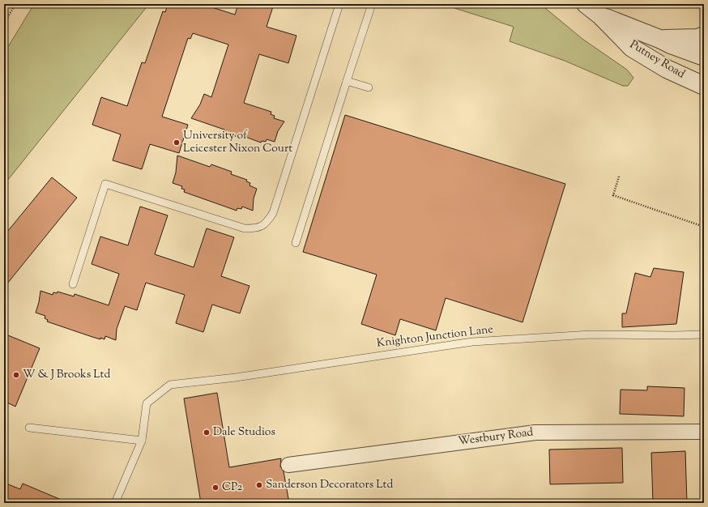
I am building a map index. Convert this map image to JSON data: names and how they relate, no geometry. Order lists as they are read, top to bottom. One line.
{"streets":{"street":["Putney Road","Westbury Road"],"lane":["Knighton Junction Lane"]},"places":["University of Leicester Nixon Court","W & J Brooks Ltd","Dale Studios","Sanderson Decorators Ltd","CP2"]}
